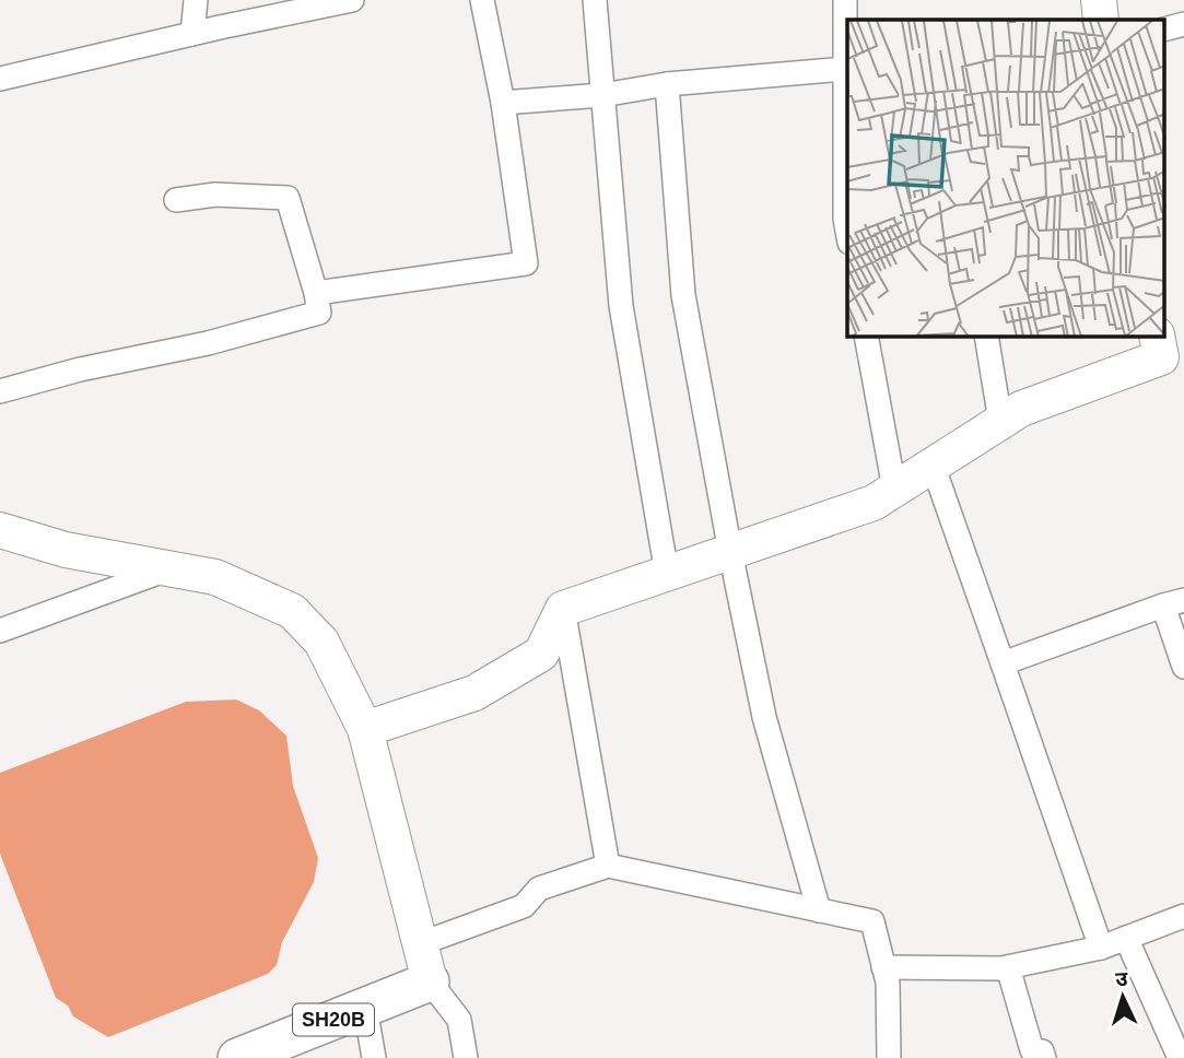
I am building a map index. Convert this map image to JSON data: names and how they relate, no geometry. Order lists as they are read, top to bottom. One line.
{"streets":{"main road":["SH20B"]},"north":"top"}
